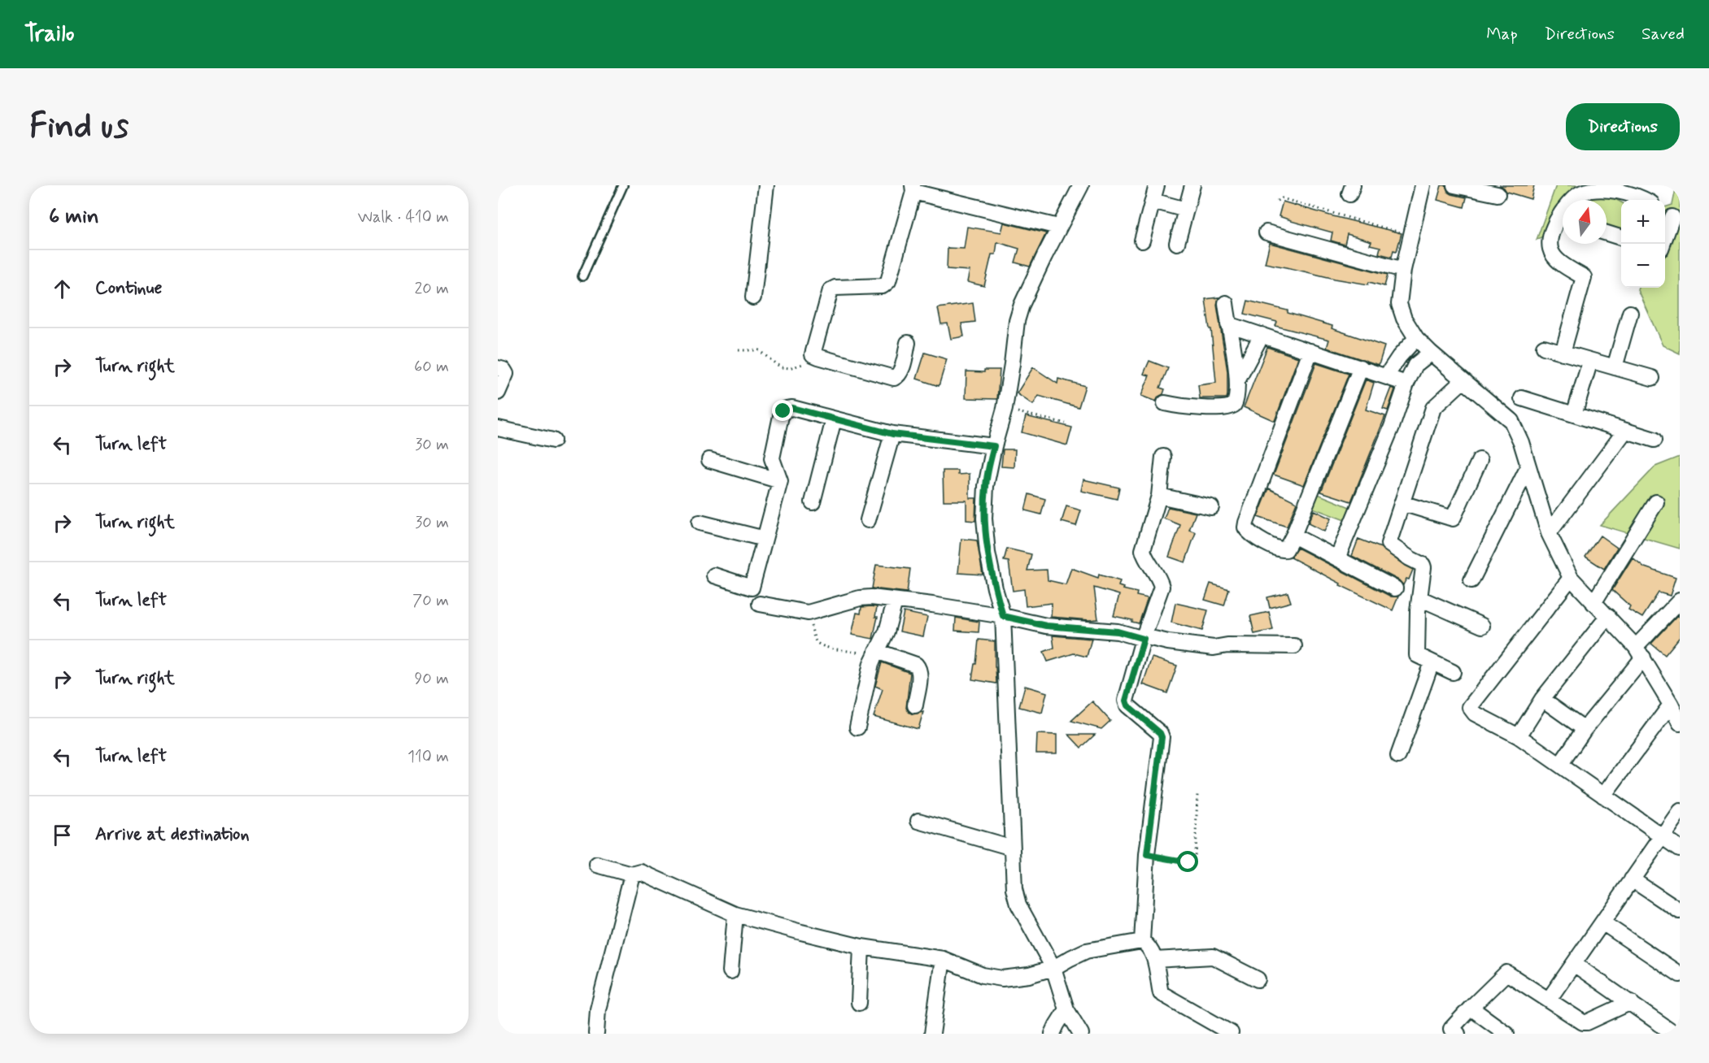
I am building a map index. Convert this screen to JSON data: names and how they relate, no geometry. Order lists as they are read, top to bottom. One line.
{"north":"top","page":{"header":"Trailo","nav":["Map","Directions","Saved"],"buttons":"Directions","title":"Find us","heading":["6 min","Walk · 410 m"],"map_buttons":["+","−"],"list":[["Continue","20 m"],["Turn right","60 m"],["Turn left","30 m"],["Turn right","30 m"],["Turn left","70 m"],["Turn right","90 m"],["Turn left","110 m"],"Arrive at destination"]}}
